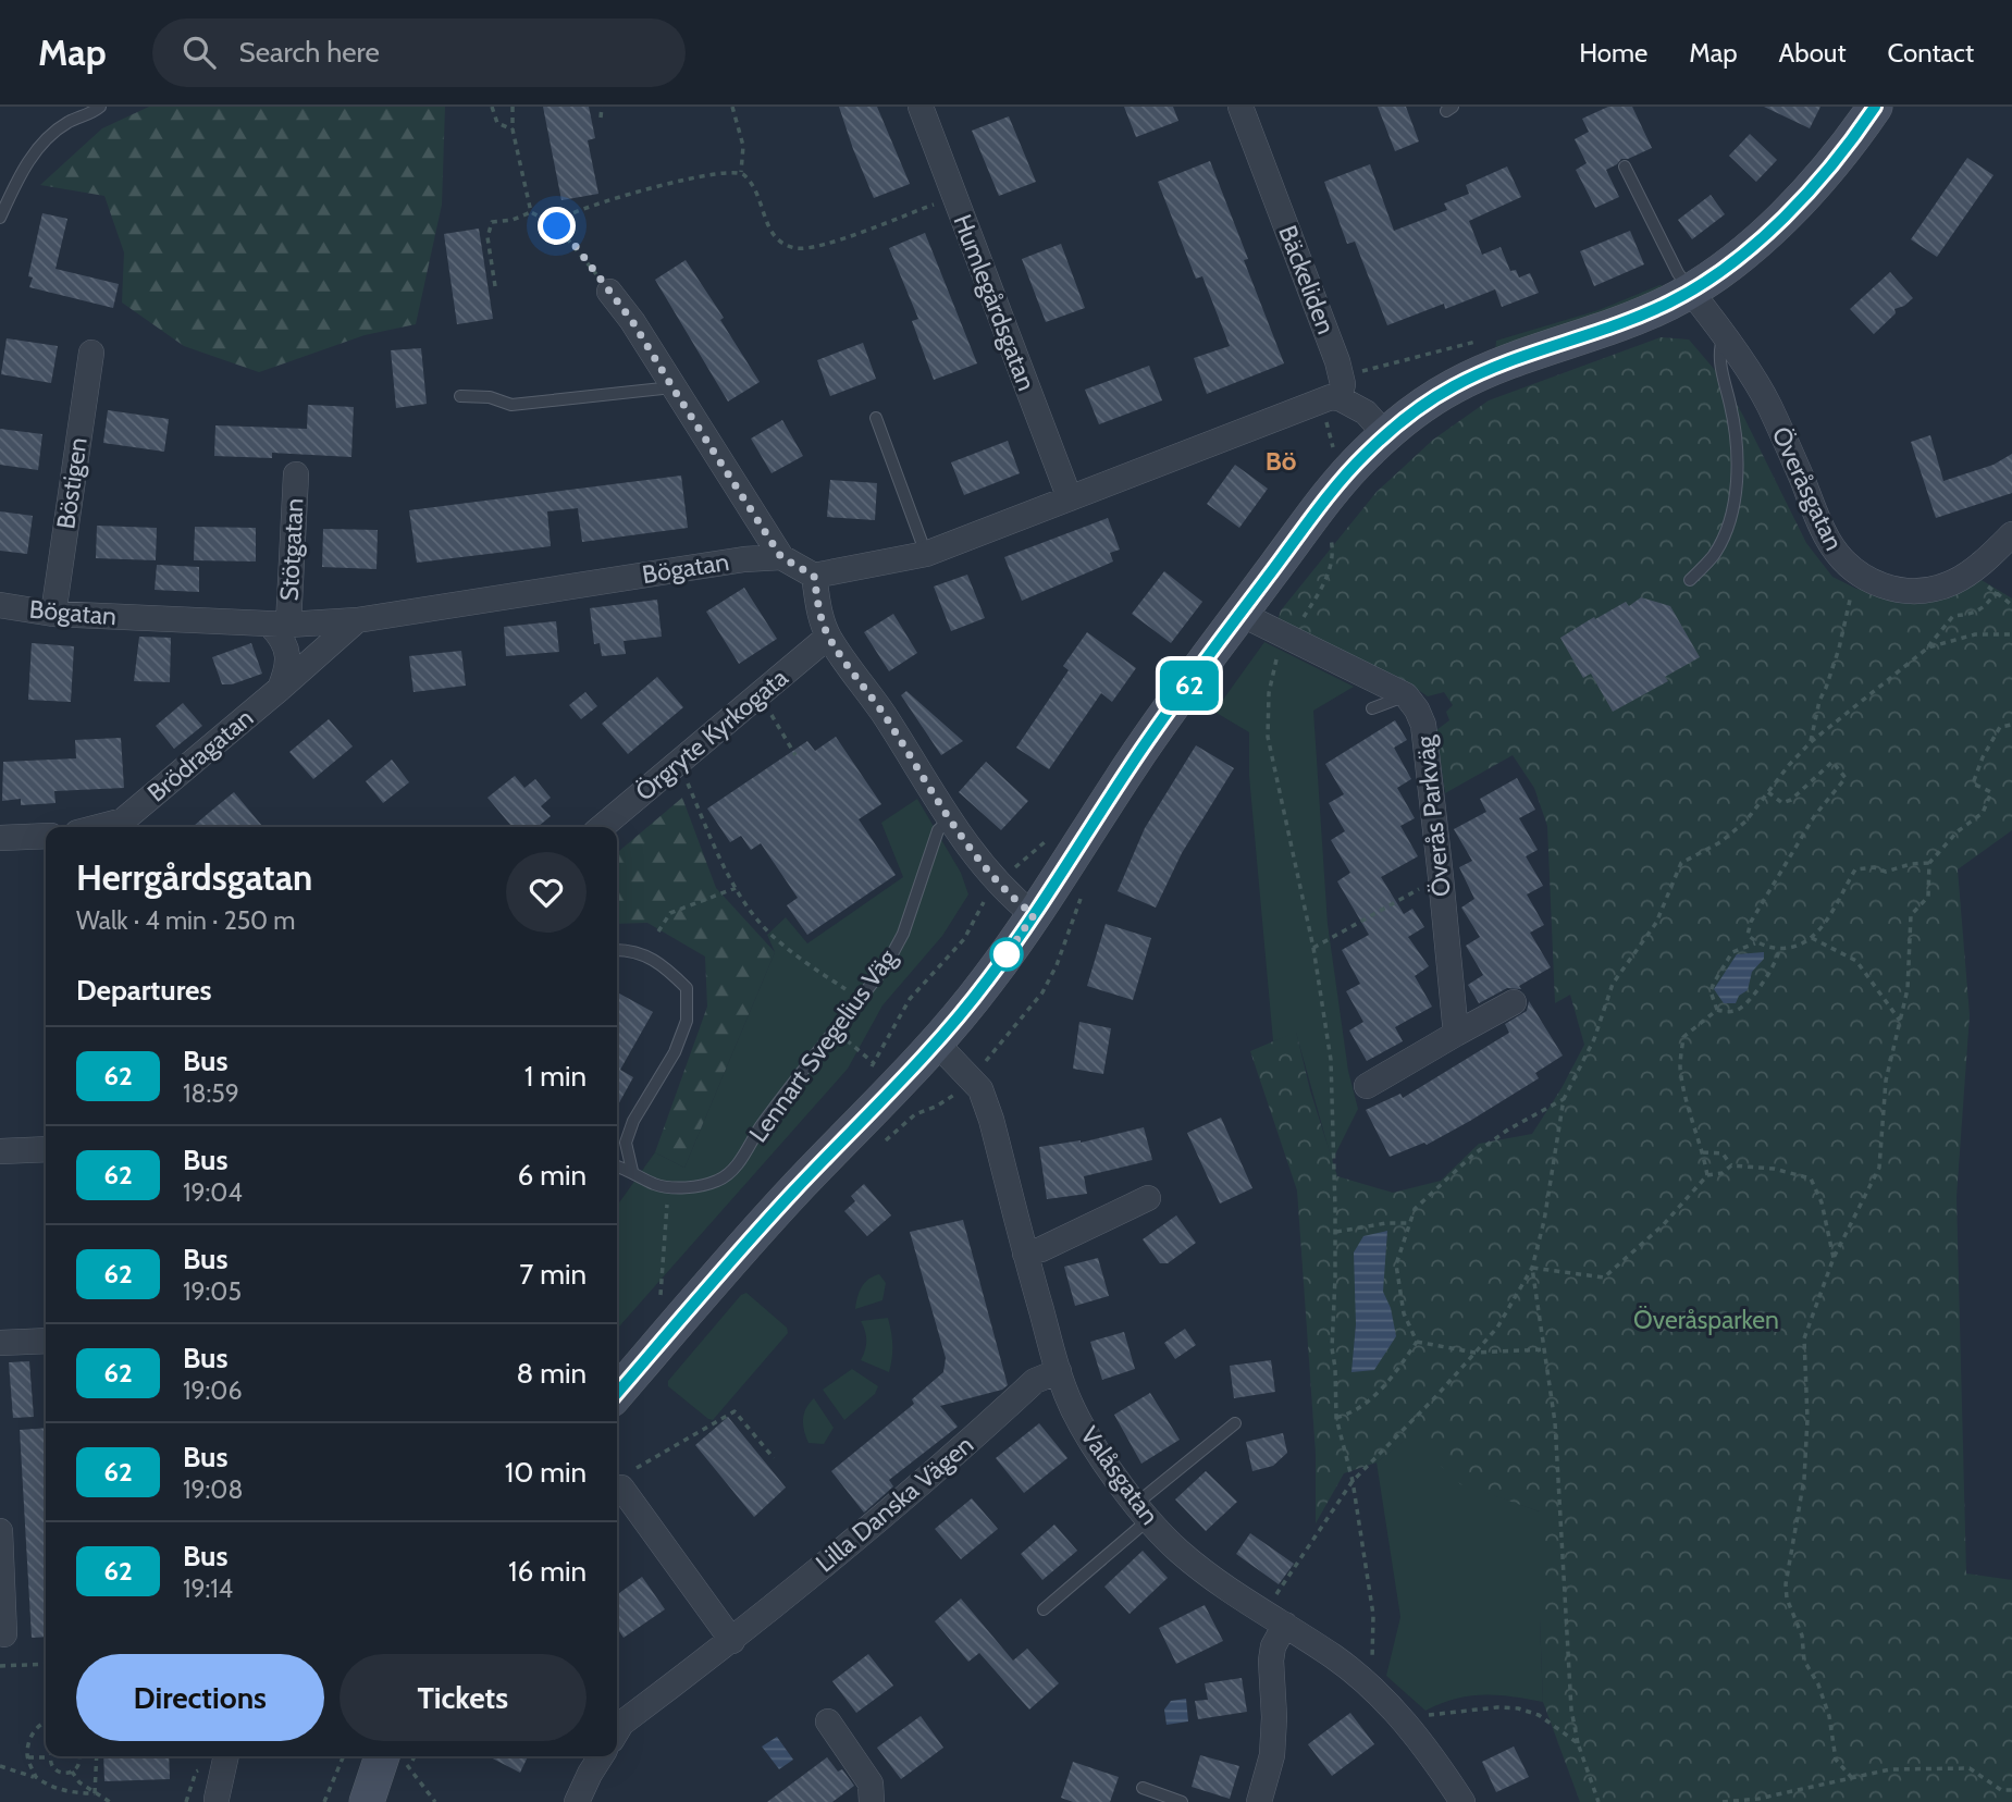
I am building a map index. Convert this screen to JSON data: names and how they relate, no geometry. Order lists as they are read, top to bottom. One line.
{"streets":{"street":["Bäckeliden","Humlegårdsgatan","Böstigen","Överåsgatan","Stötgatan","Bögatan","Örgryte Kyrkogata","Brödragatan","Överås Parkväg","Valåsgatan","Lilla Danska Vägen"],"lane":["Lennart Svegelius Väg"]},"crossings":[["Böstigen","Bögatan"],["Stötgatan","Bögatan"],["Bögatan","Brödragatan"],["Valåsgatan","Lilla Danska Vägen"]],"districts":["Bö"],"parks":["Överåsparken"],"lines":["bus line 62"],"page":{"header":"Map","search":"Search here","nav":["Home","Map","About","Contact"],"on_map":"62","heading":[["Herrgårdsgatan","Walk · 4 min · 250 m"],"Departures"],"list":[{"mark":"62","name":"Bus","note":"18:59","value":"1 min"},{"mark":"62","name":"Bus","note":"19:04","value":"6 min"},{"mark":"62","name":"Bus","note":"19:05","value":"7 min"},{"mark":"62","name":"Bus","note":"19:06","value":"8 min"},{"mark":"62","name":"Bus","note":"19:08","value":"10 min"},{"mark":"62","name":"Bus","note":"19:14","value":"16 min"}],"buttons":["Directions","Tickets"]}}
